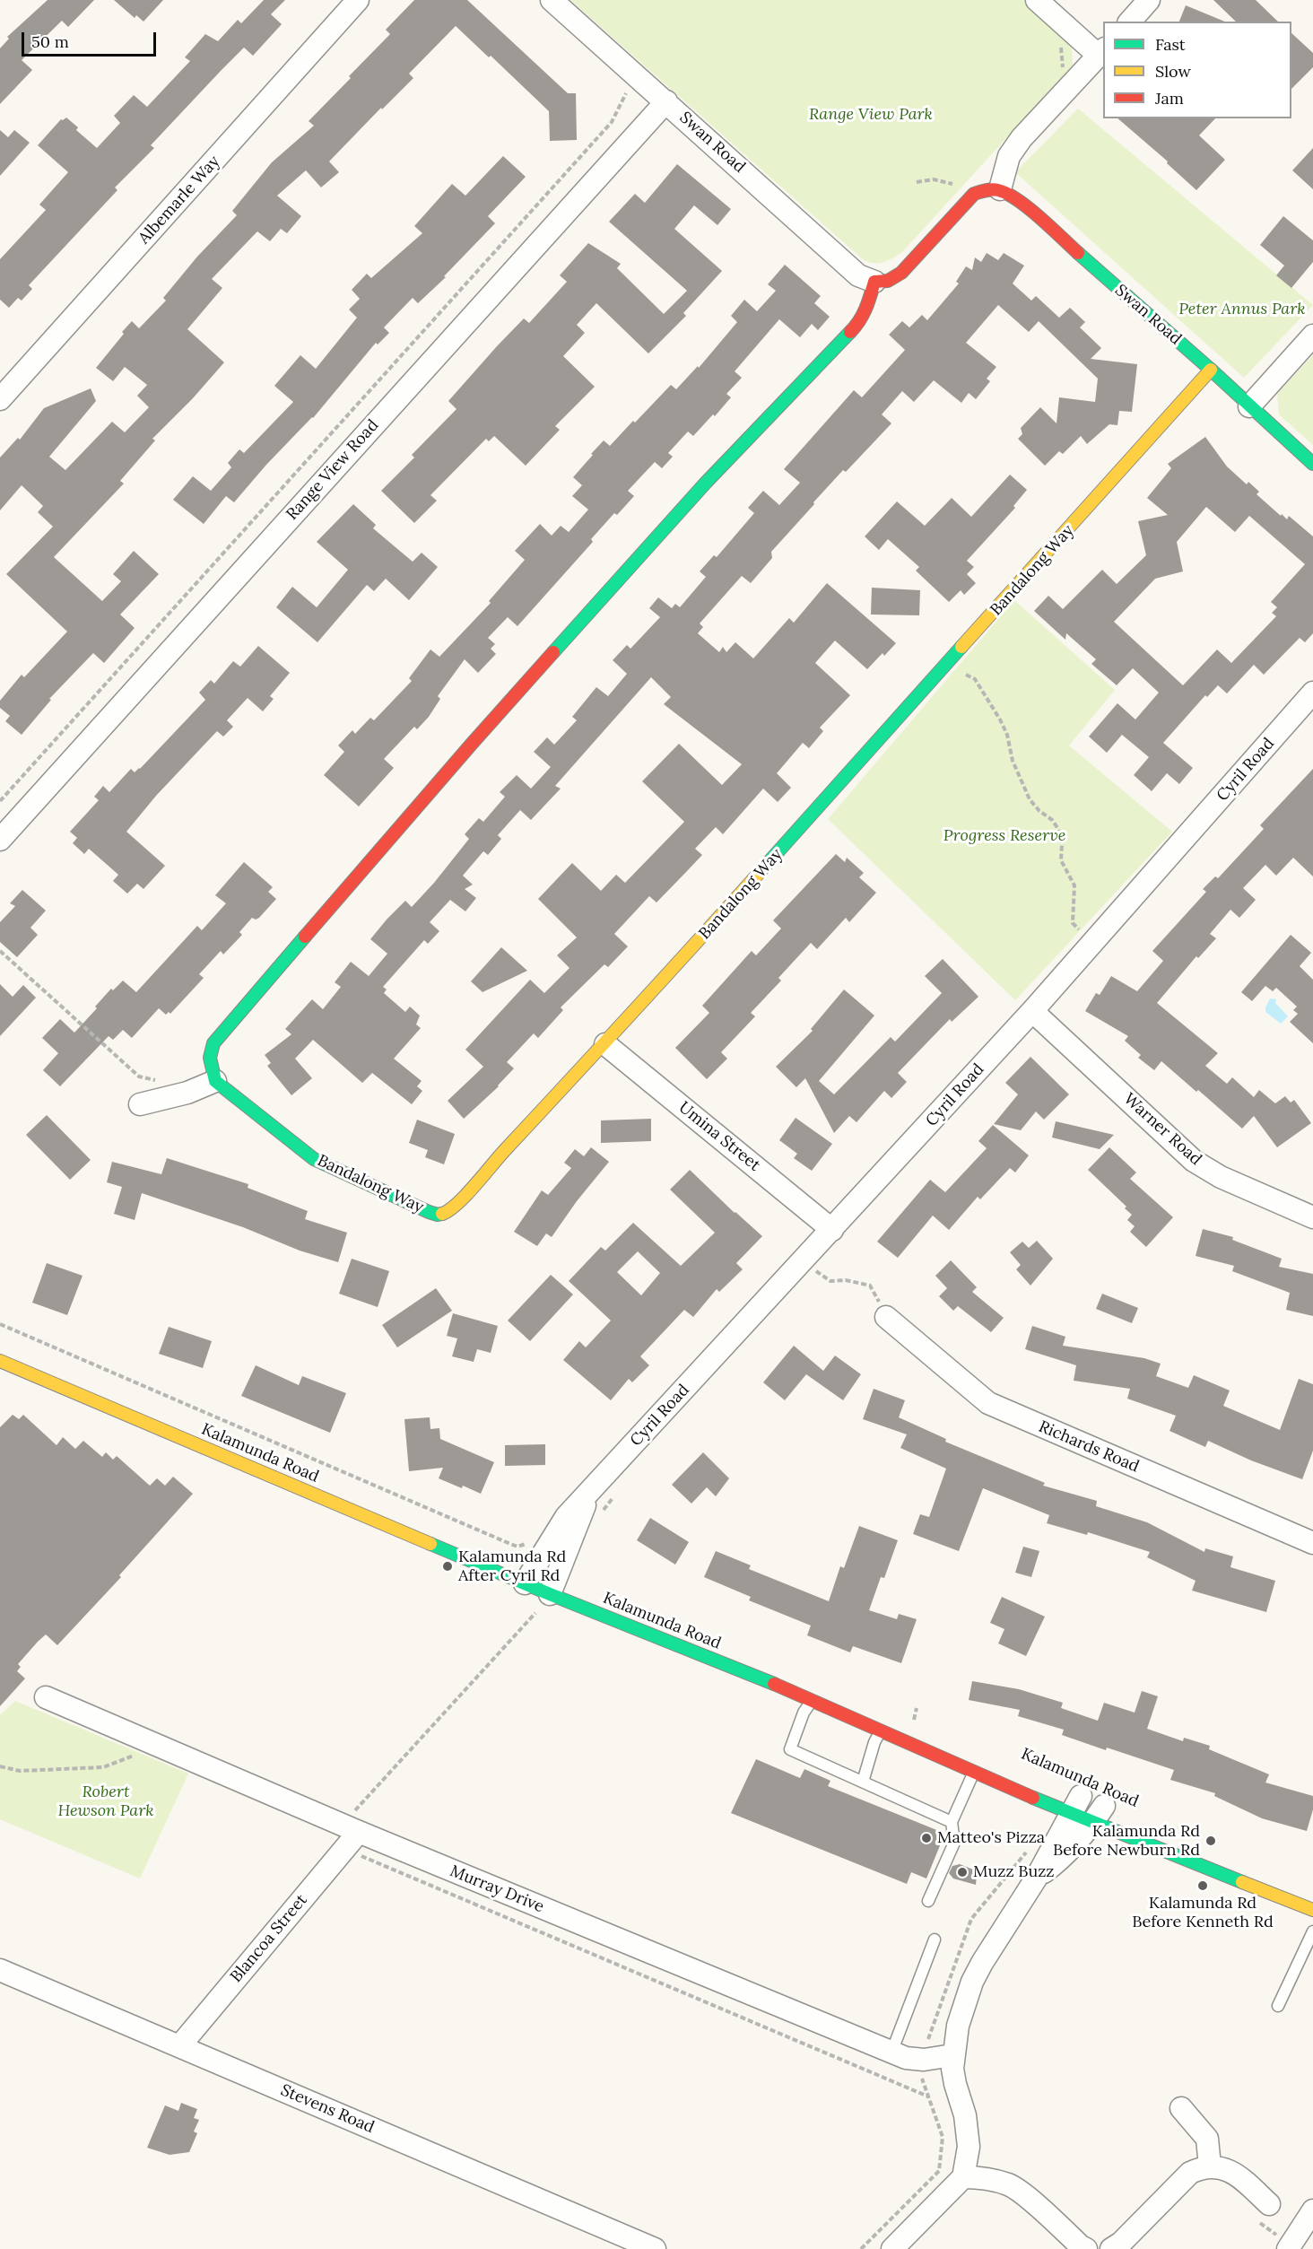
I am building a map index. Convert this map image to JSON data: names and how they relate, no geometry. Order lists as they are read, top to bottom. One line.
{"streets":{"street":["Swan Road","Albemarle Way","Range View Road","Bandalong Way","Cyril Road","Warner Road","Umina Street","Richards Road","Kalamunda Road","Murray Drive","Blancoa Street","Stevens Road"]},"crossings":[["Swan Road","Range View Road"],["Swan Road","Bandalong Way"],["Bandalong Way","Umina Street"],["Cyril Road","Warner Road"],["Cyril Road","Umina Street"],["Cyril Road","Kalamunda Road"],["Murray Drive","Blancoa Street"],["Blancoa Street","Stevens Road"]],"parks":["Range View Park","Peter Annus Park","Progress Reserve","Robert Hewson Park"],"places":["Kalamunda Rd After Cyril Rd","Matteo's Pizza","Kalamunda Rd Before Newburn Rd","Muzz Buzz","Kalamunda Rd Before Kenneth Rd"],"legend":["Fast","Slow","Jam"],"scale_bar":"50 m"}
